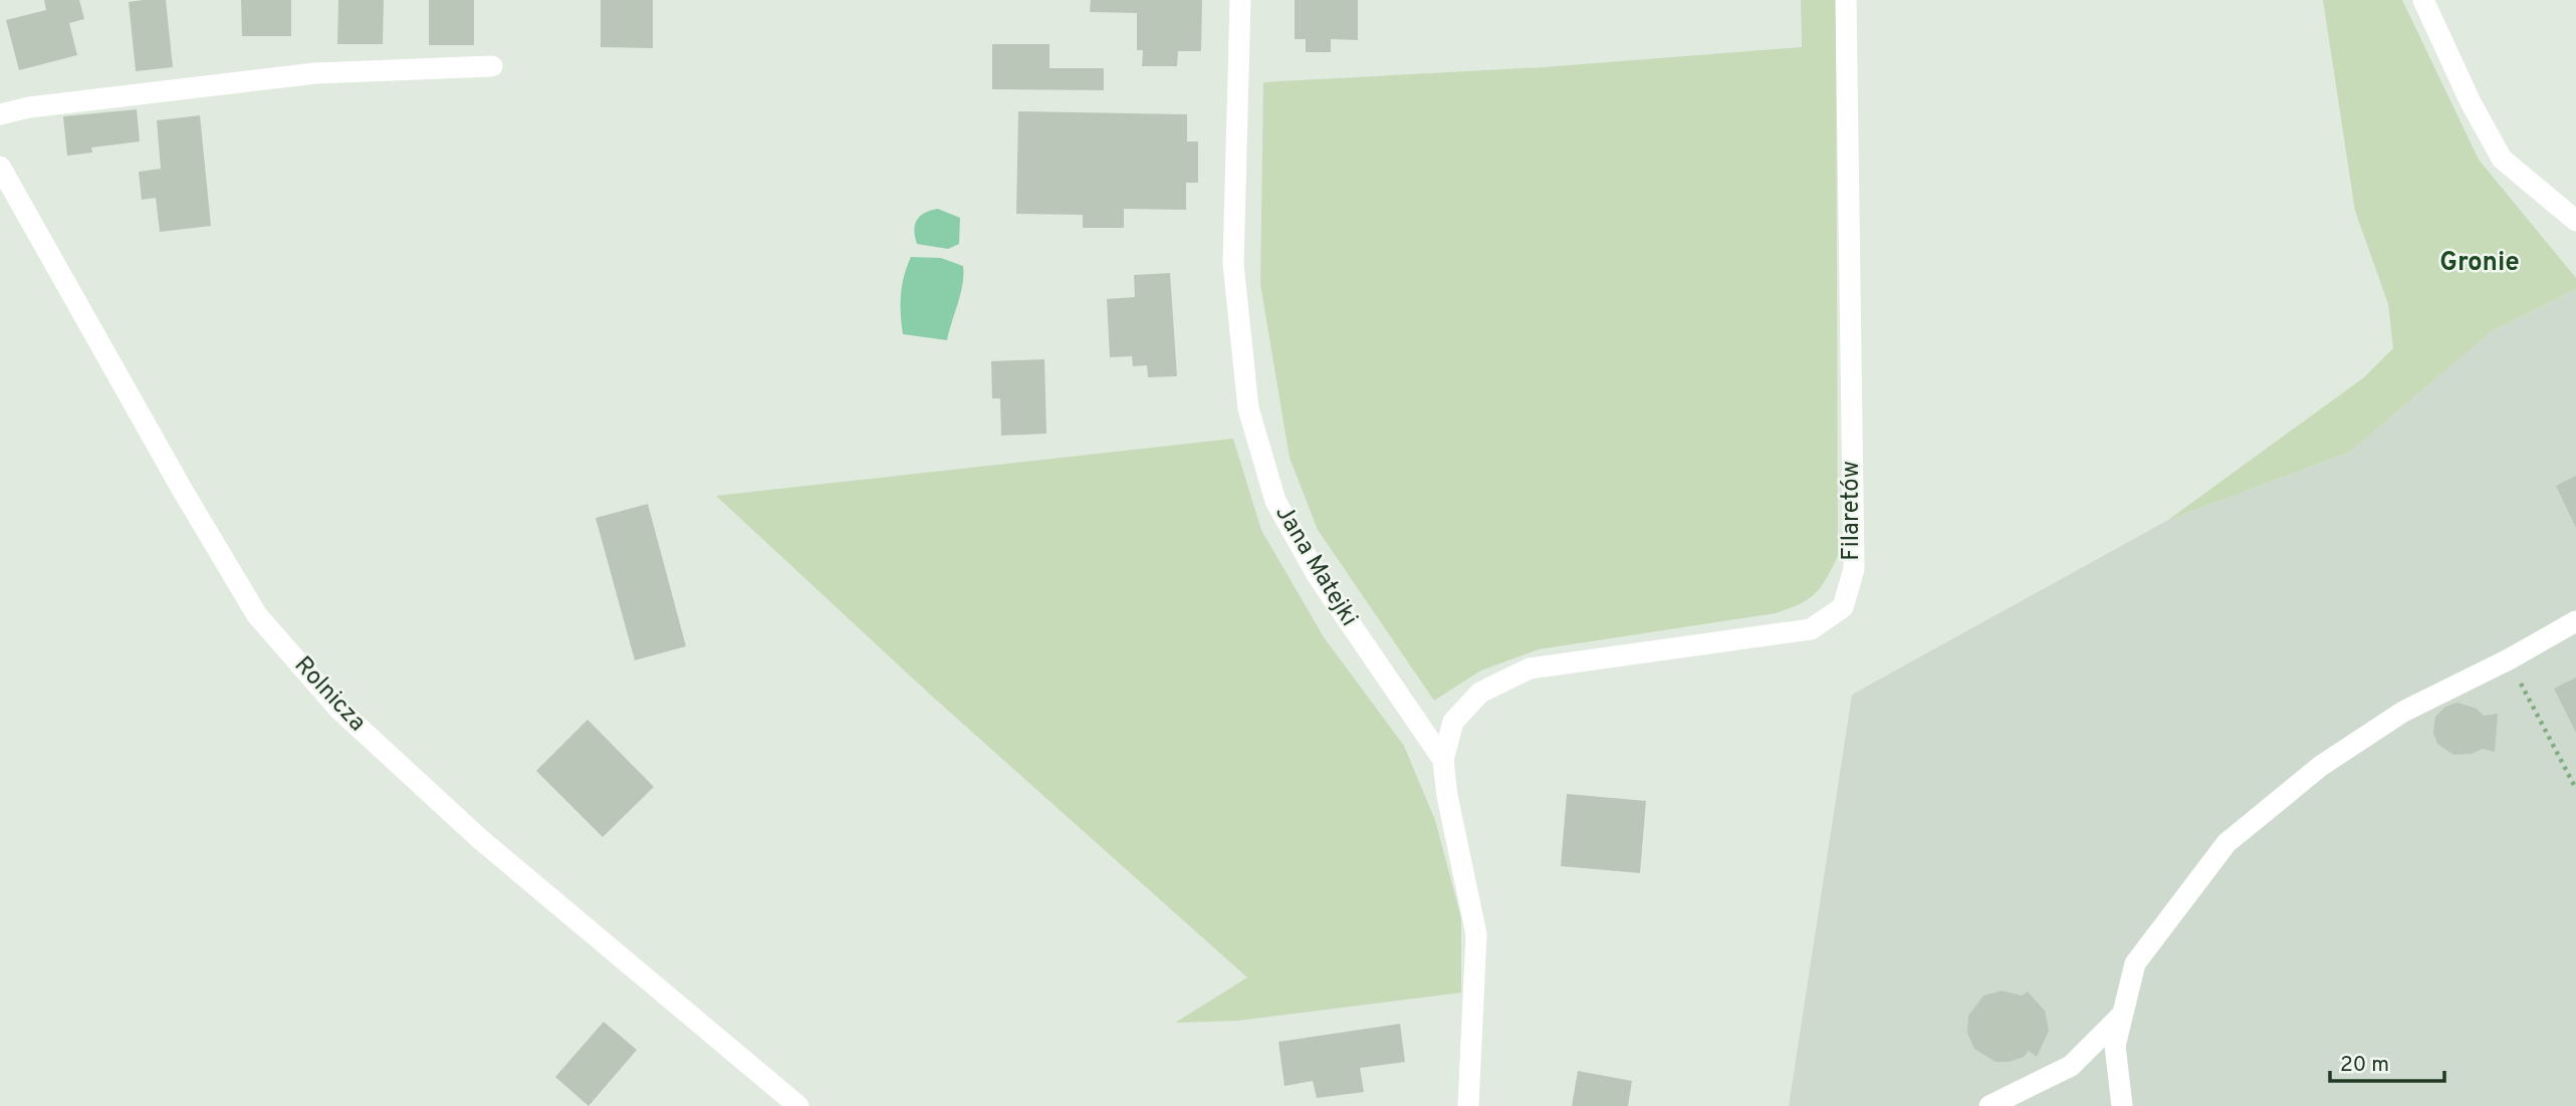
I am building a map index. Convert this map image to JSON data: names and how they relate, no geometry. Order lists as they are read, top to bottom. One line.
{"streets":{"street":["Filaretów","Jana Matejki","Rolnicza"]},"crossings":[["Filaretów","Jana Matejki"]],"districts":["Gronie"],"scale_bar":"20 m"}
